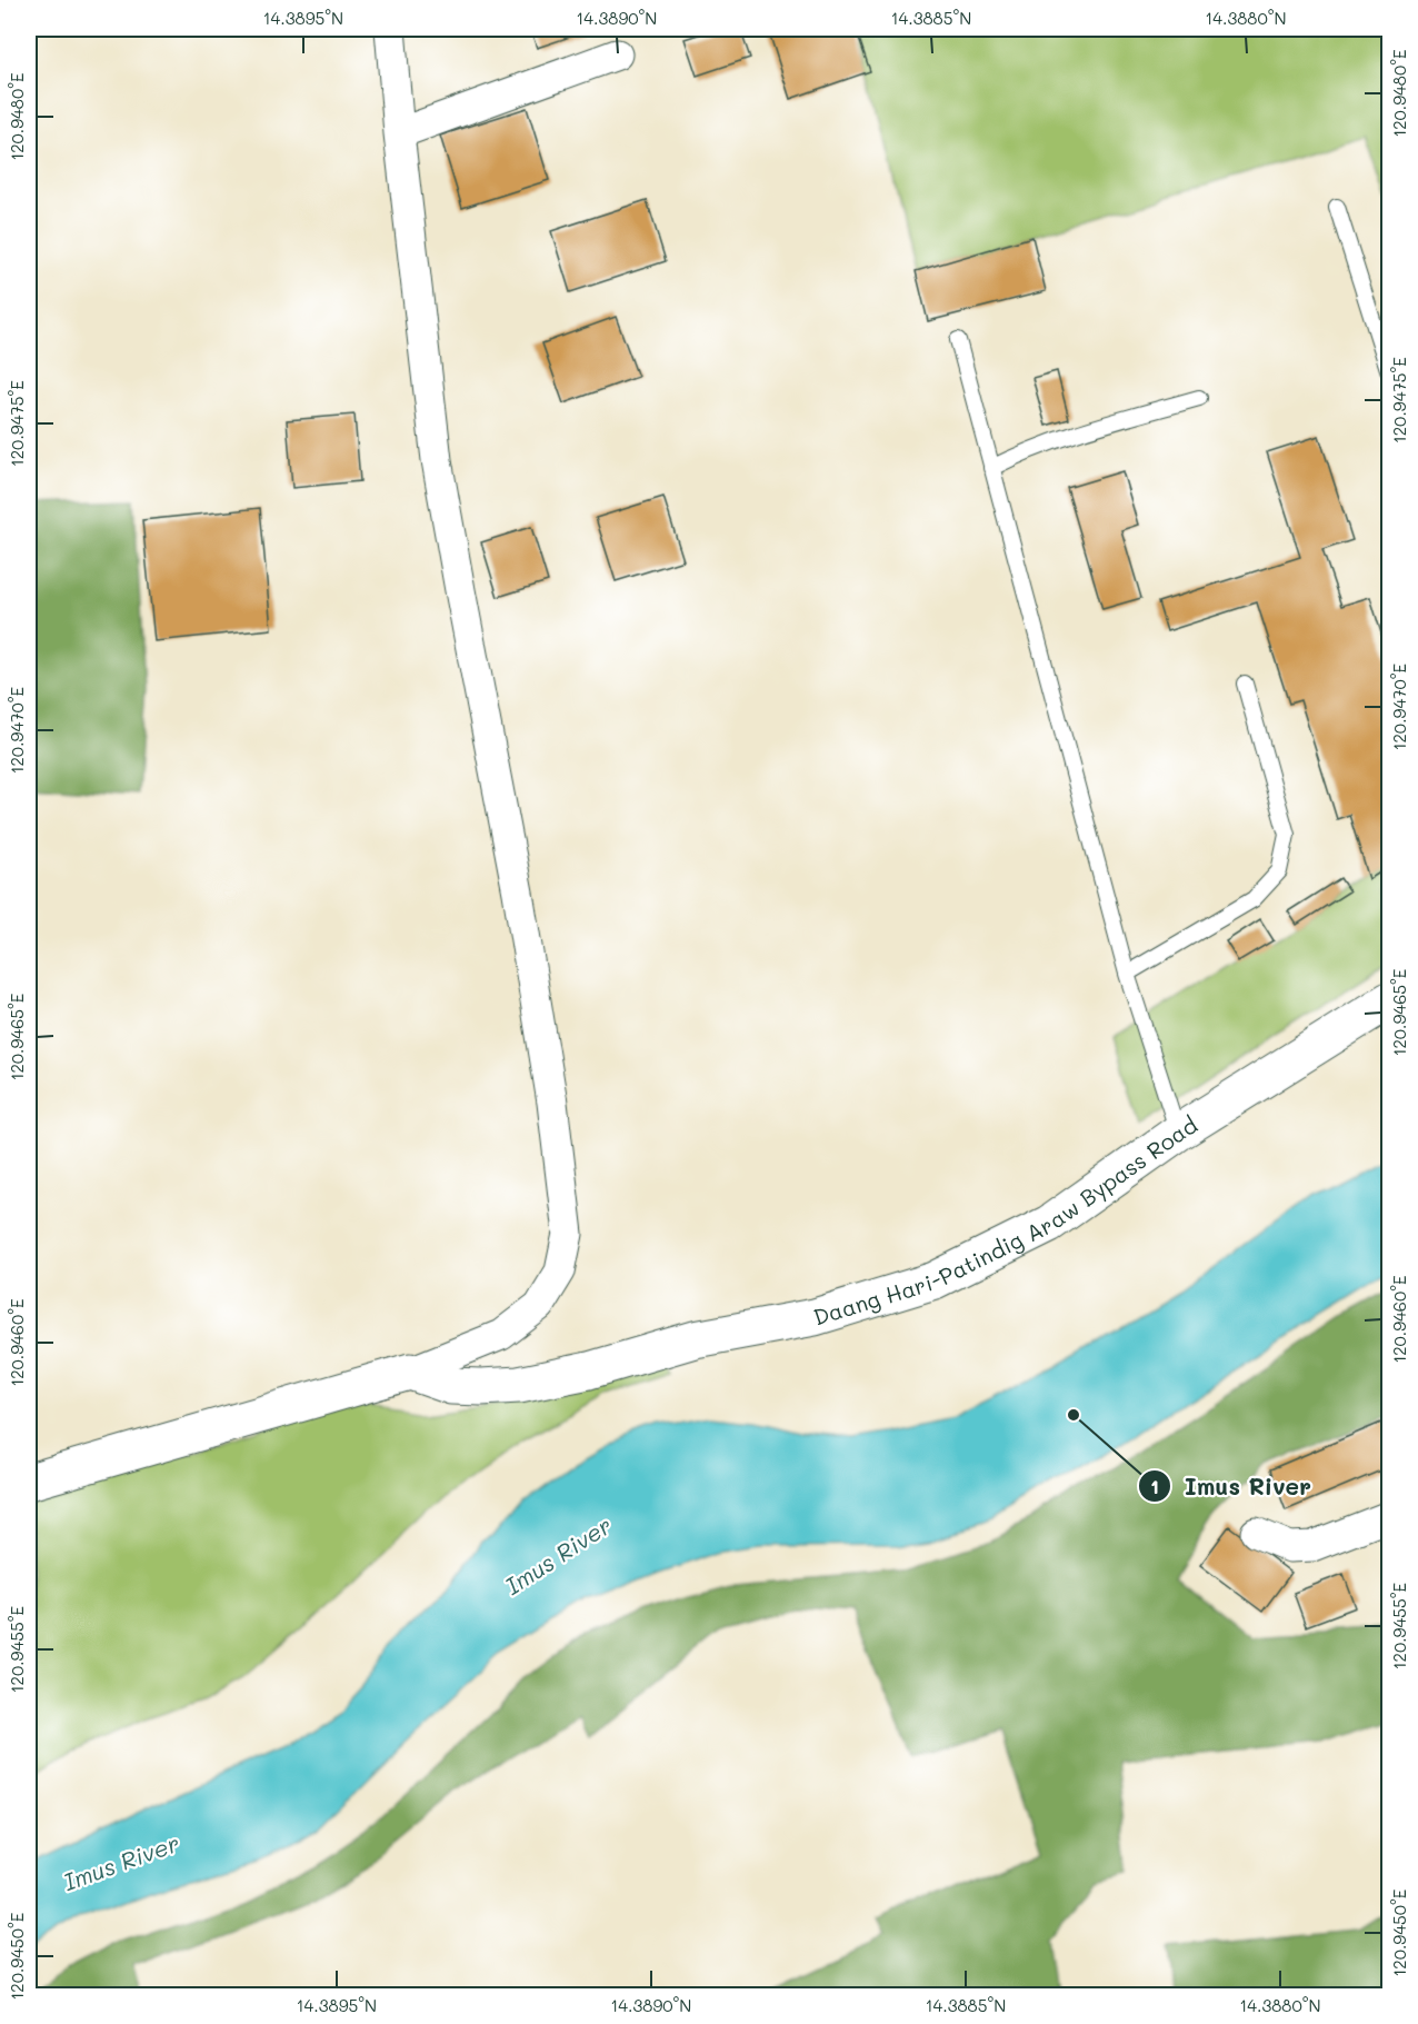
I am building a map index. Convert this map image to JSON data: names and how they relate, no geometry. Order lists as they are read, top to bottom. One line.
{"streets":{"main road":["Daang Hari-Patindig Araw Bypass Road"]},"water":["Imus River"],"places":["Imus River"],"coordinates":["14.3895°N","14.3890°N","14.3885°N","14.3880°N","120.9480°E","120.9475°E","120.9470°E","120.9465°E","120.9460°E","120.9455°E","120.9450°E"]}
